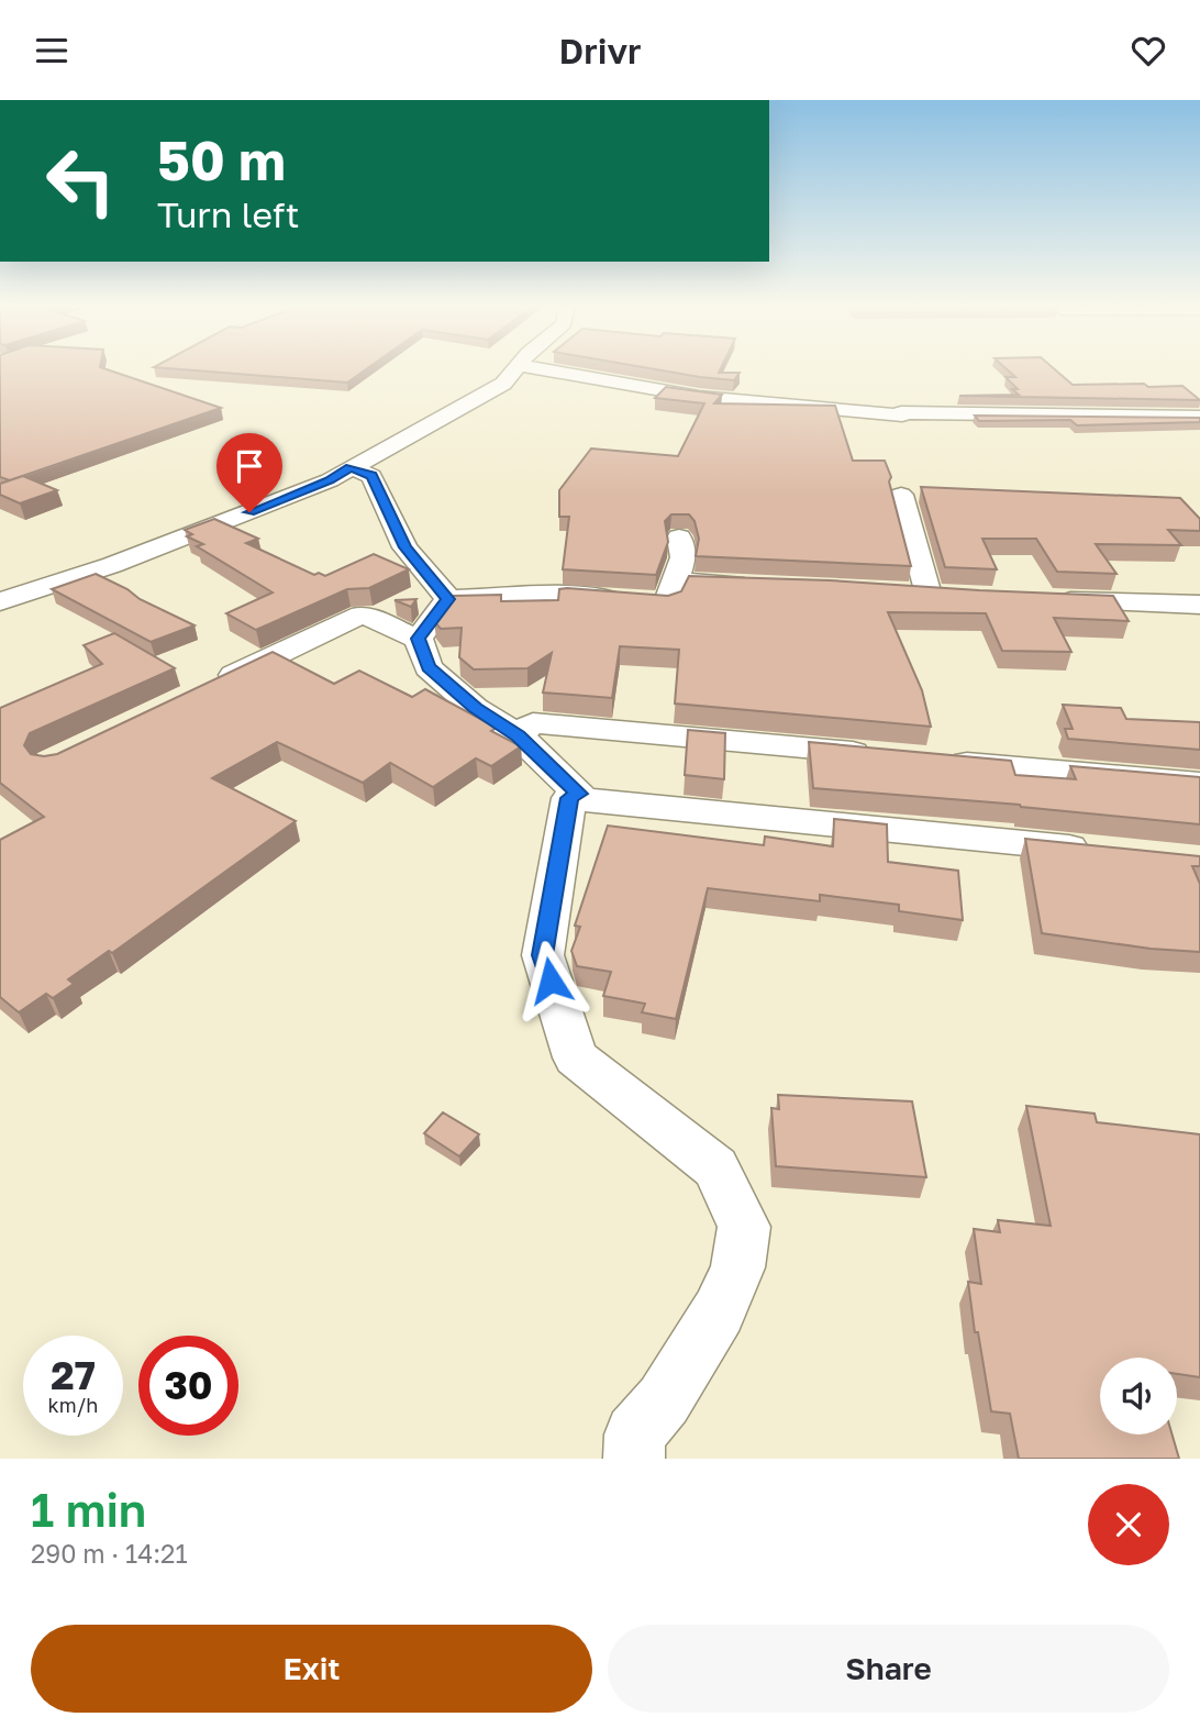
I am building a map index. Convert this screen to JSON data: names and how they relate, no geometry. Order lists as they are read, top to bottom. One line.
{"page":{"header":"Drivr","turn":["50 m","Turn left"],"speed":"27 km/h","limit":"30","heading":["1 min","290 m · 14:21"],"buttons":["Exit","Share"]}}
